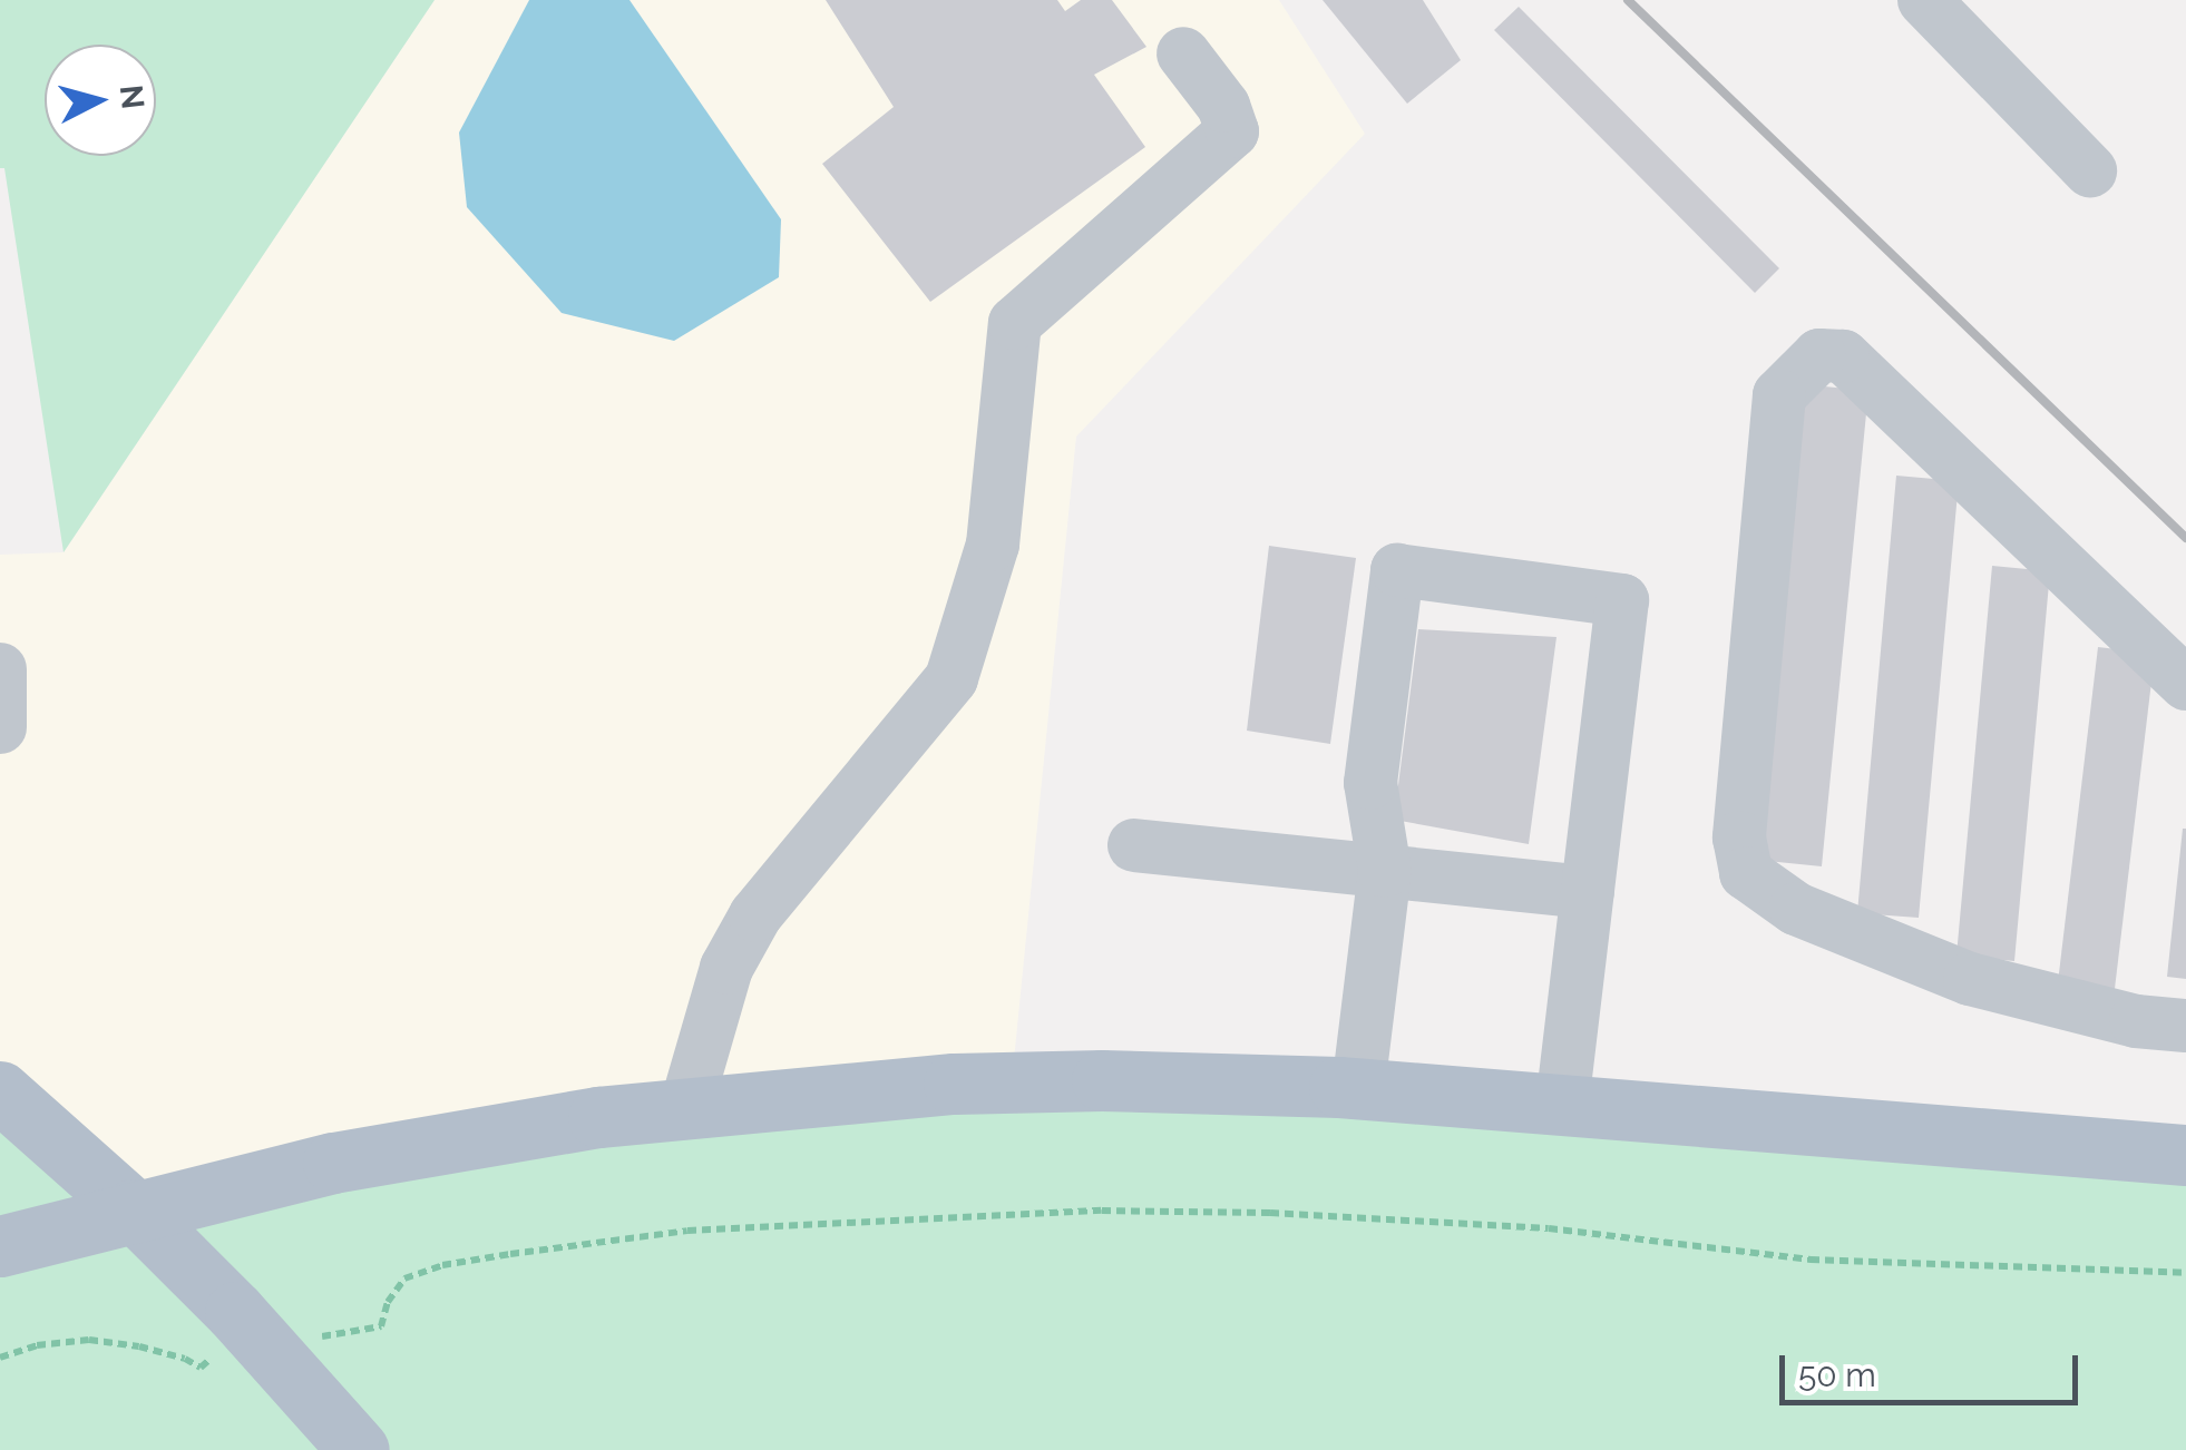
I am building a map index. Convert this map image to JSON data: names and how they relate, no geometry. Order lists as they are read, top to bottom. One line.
{"scale_bar":"50 m","north":"right"}
